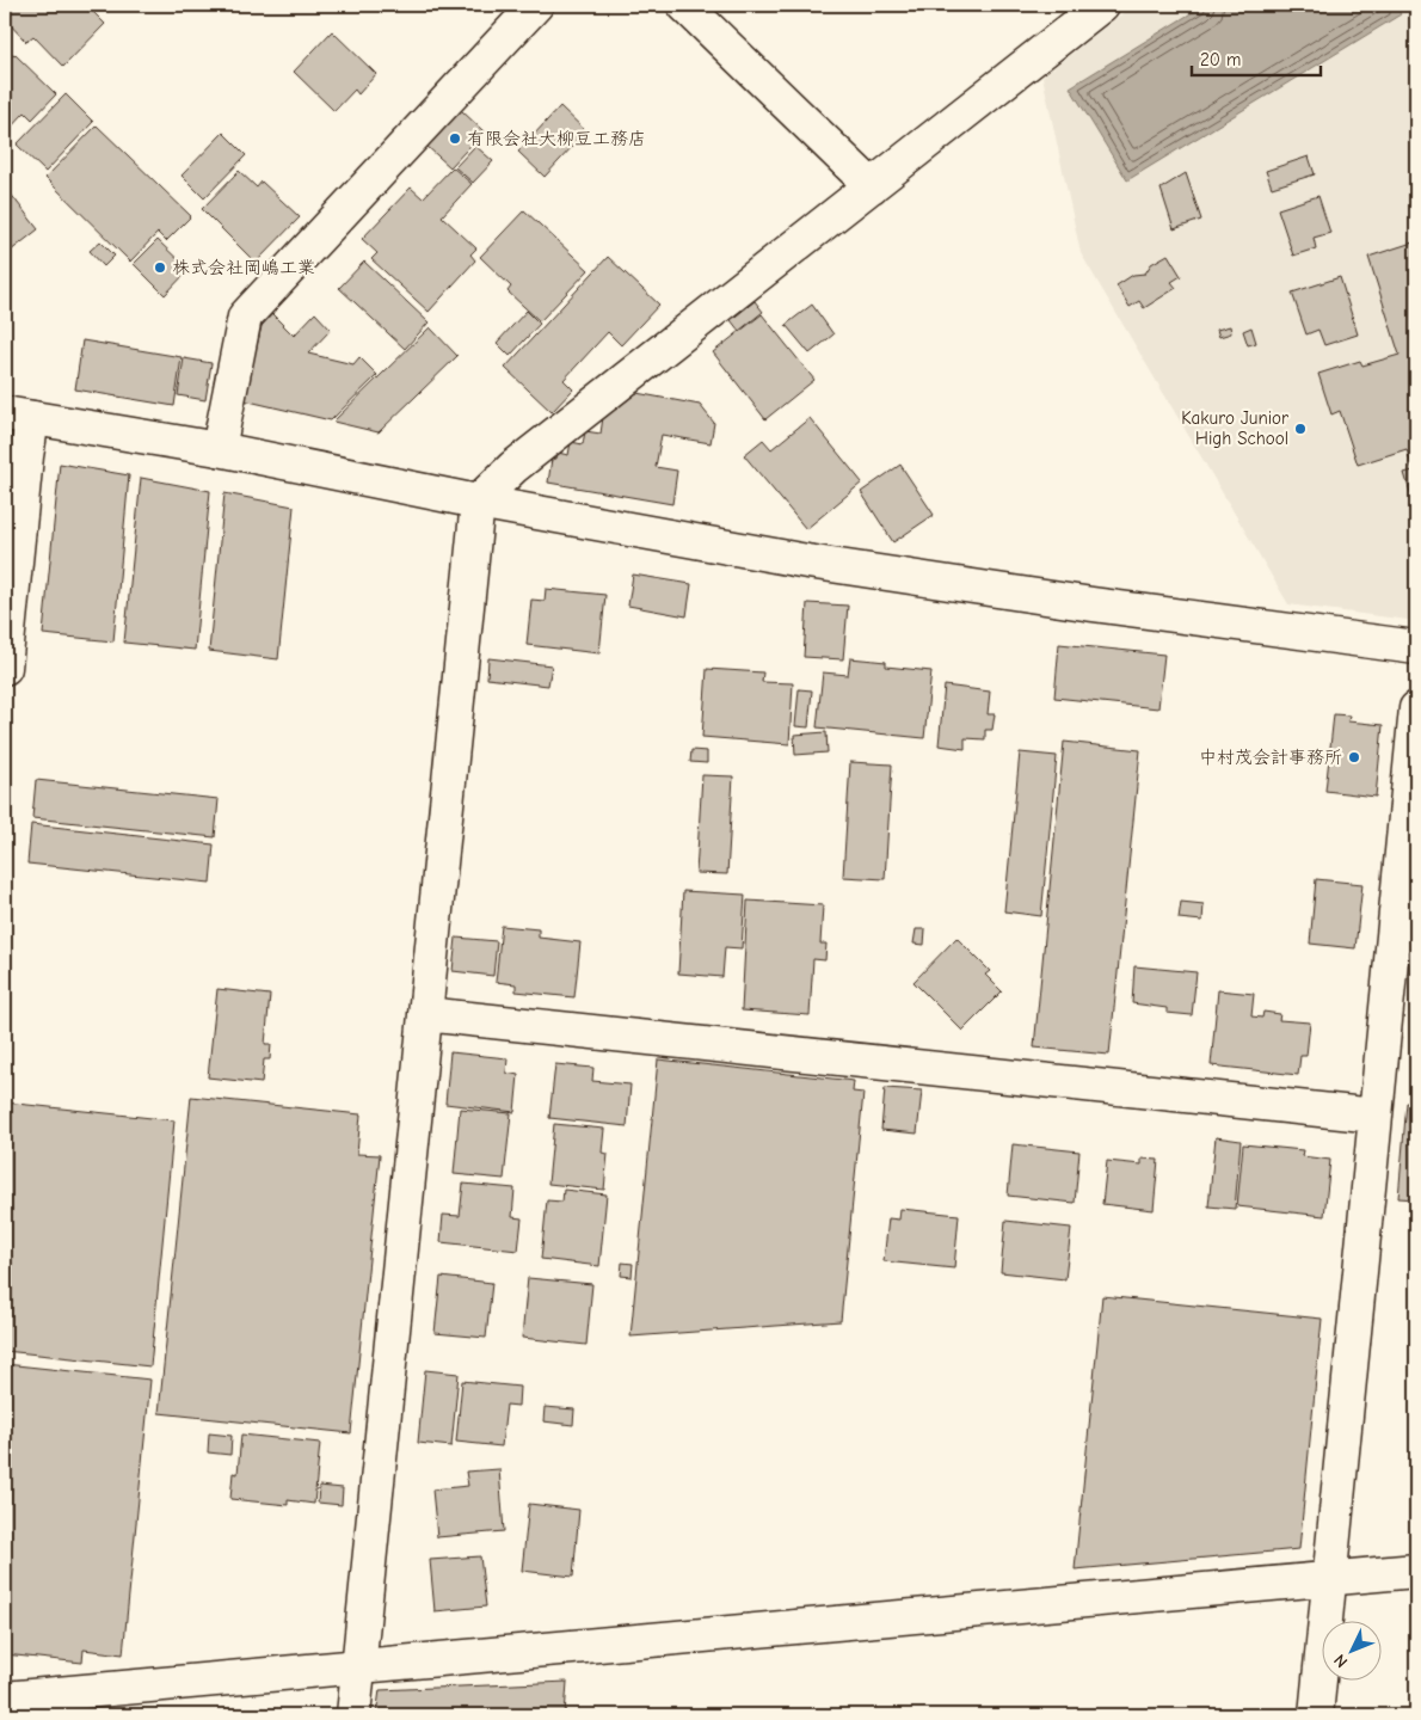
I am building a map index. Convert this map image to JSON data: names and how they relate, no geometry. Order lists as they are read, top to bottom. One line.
{"places":["有限会社大柳豆工務店","株式会社岡嶋工業","Kakuro Junior High School","中村茂会計事務所"],"scale_bar":"20 m","north":"bottom left"}
